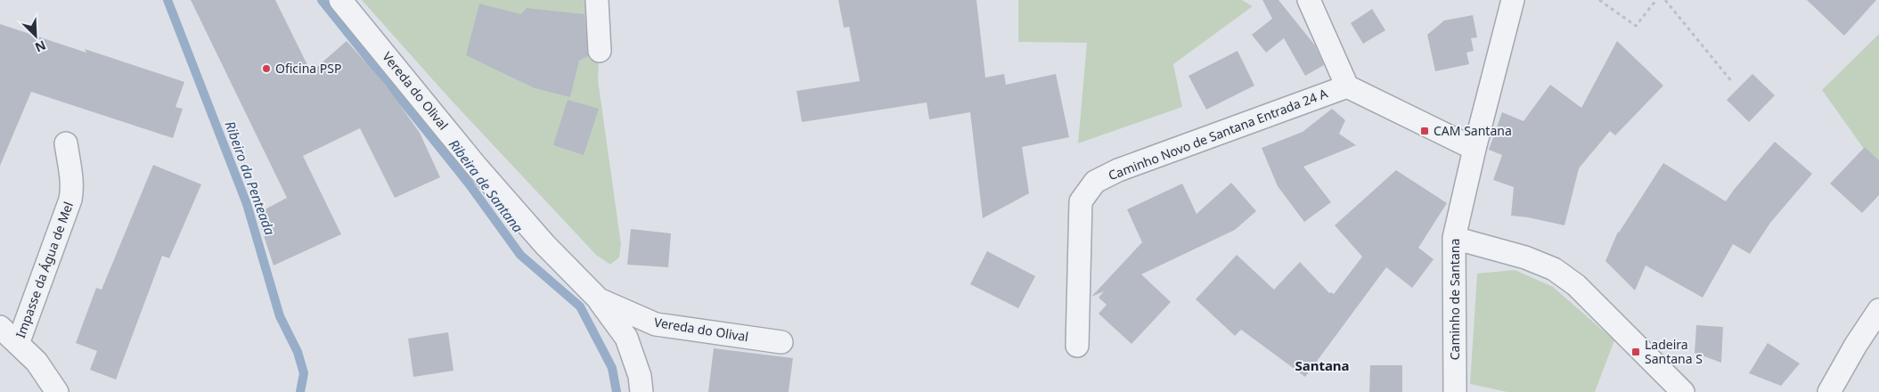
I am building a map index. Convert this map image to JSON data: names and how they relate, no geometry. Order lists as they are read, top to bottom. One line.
{"streets":{"street":["Vereda do Olival","Caminho Novo de Santana Entrada 24 A","Impasse da Água de Mel","Caminho de Santana"]},"districts":["Santana"],"water":["Ribeiro da Penteada","Ribeira de Santana"],"places":{"other":["Oficina PSP"],"transit":["CAM Santana","Ladeira Santana S"]},"north":"bottom right"}
